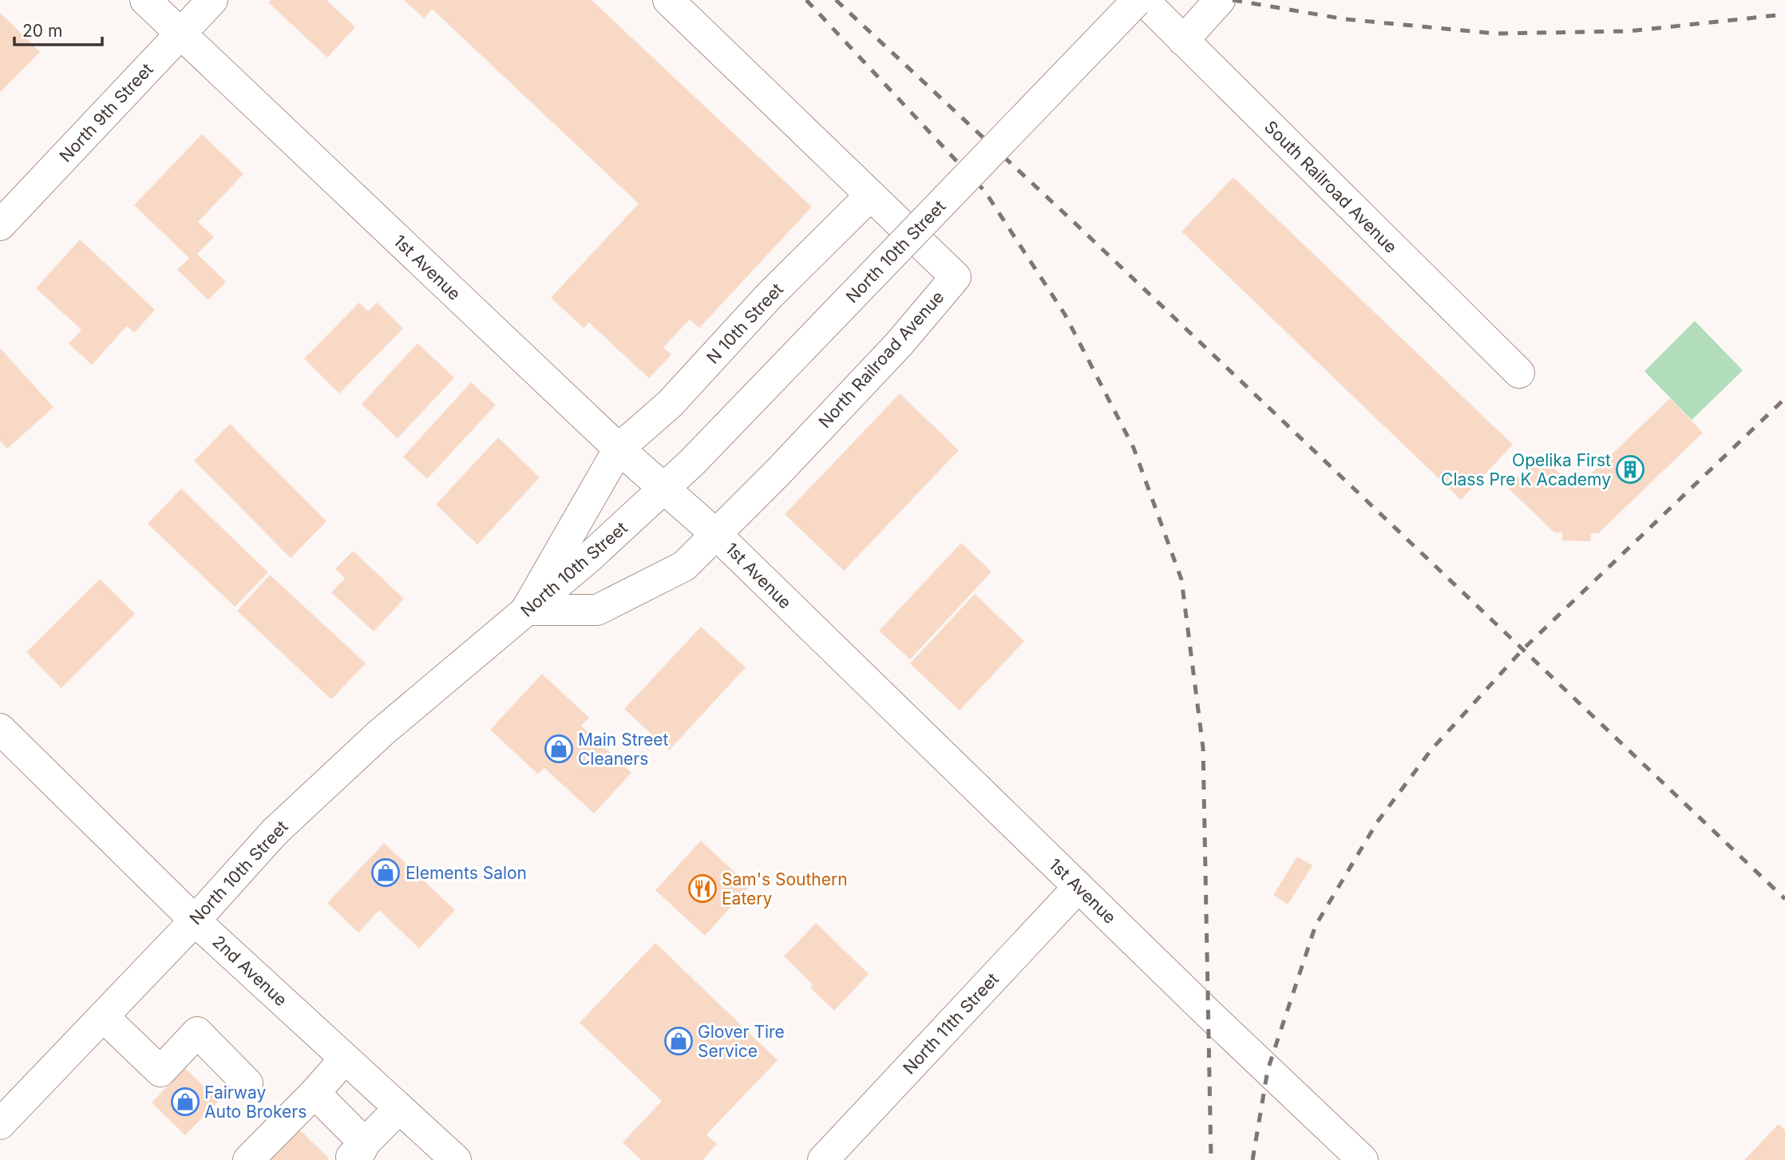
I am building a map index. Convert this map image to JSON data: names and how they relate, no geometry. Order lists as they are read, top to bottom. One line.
{"streets":{"street":["North 9th Street","South Railroad Avenue","North 10th Street","1st Avenue","N 10th Street","North Railroad Avenue","2nd Avenue","North 11th Street"]},"crossings":[["North 9th Street","1st Avenue"],["South Railroad Avenue","North 10th Street"],["North 10th Street","1st Avenue"],["North 10th Street","N 10th Street"],["North 10th Street","North Railroad Avenue"],["North 10th Street","2nd Avenue"],["1st Avenue","N 10th Street"],["1st Avenue","North Railroad Avenue"],["1st Avenue","North 11th Street"],["N 10th Street","North Railroad Avenue"]],"places":{"building":["Opelika First Class Pre K Academy"],"shop":["Main Street Cleaners","Elements Salon","Glover Tire Service","Fairway Auto Brokers"],"restaurant":["Sam's Southern Eatery"]},"scale_bar":"20 m"}
